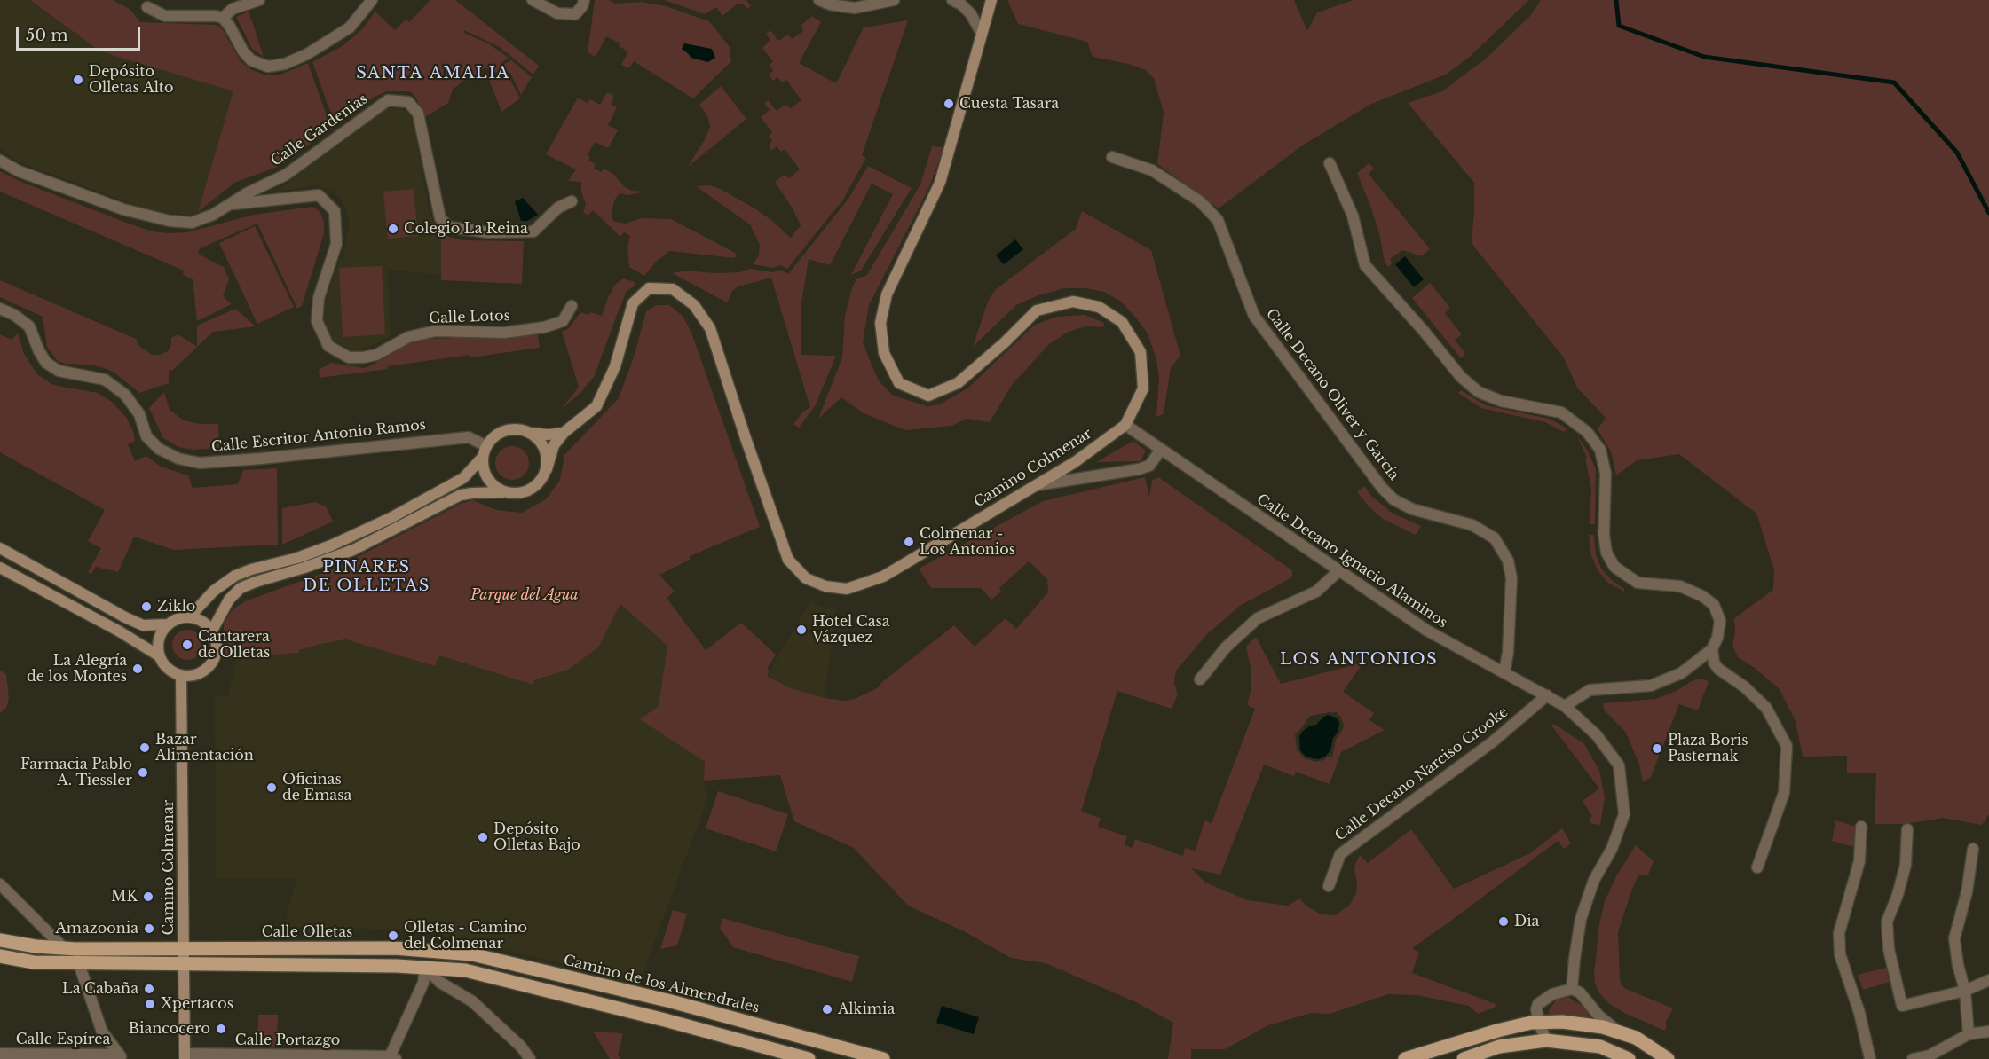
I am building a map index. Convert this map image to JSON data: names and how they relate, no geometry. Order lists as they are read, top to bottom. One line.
{"streets":{"main road":["Camino Colmenar","Calle Olletas","Camino de los Almendrales"],"street":["Calle Gardenias","Calle Lotos","Calle Decano Oliver y García","Calle Escritor Antonio Ramos","Calle Decano Ignacio Alaminos","Calle Decano Narciso Crooke","Calle Espírea","Calle Portazgo"]},"crossings":[["Calle Gardenias","Calle Lotos"],["Calle Decano Oliver y García","Calle Decano Ignacio Alaminos"],["Calle Escritor Antonio Ramos","Camino Colmenar"],["Camino Colmenar","Calle Decano Ignacio Alaminos"],["Camino Colmenar","Calle Olletas"],["Camino Colmenar","Calle Portazgo"],["Calle Decano Ignacio Alaminos","Calle Decano Narciso Crooke"],["Calle Olletas","Camino de los Almendrales"]],"districts":["SANTA AMALIA","PINARES DE OLLETAS","LOS ANTONIOS"],"parks":["Parque del Agua"],"places":["Depósito Olletas Alto","Cuesta Tasara","Colegio La Reina","Colmenar - Los Antonios","Ziklo","Hotel Casa Vázquez","Cantarera de Olletas","La Alegría de los Montes","Bazar Alimentación","Plaza Boris Pasternak","Farmacia Pablo A. Tiessler","Oficinas de Emasa","Depósito Olletas Bajo","MK","Dia","Amazoonia","Olletas - Camino del Colmenar","La Cabaña","Xpertacos","Alkimia","Biancocero"],"scale_bar":"50 m"}
